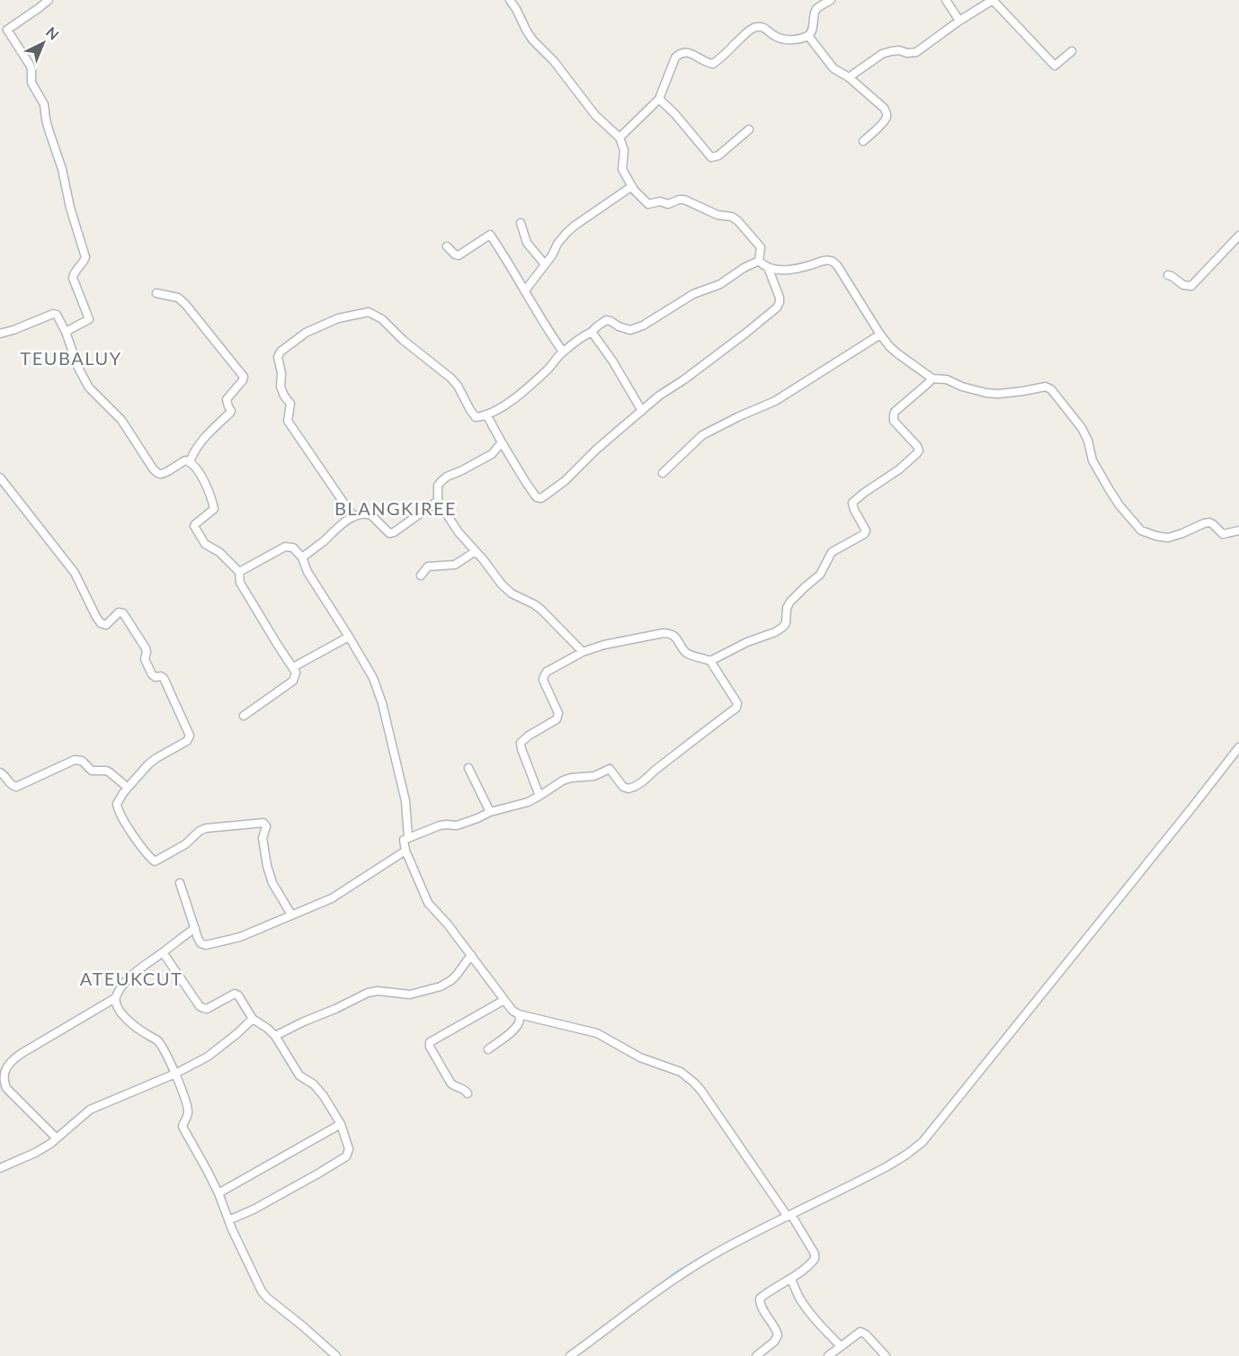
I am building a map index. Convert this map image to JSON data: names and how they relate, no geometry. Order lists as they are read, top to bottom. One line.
{"districts":["TEUBALUY","BLANGKIREE","ATEUKCUT"],"north":"top right"}
